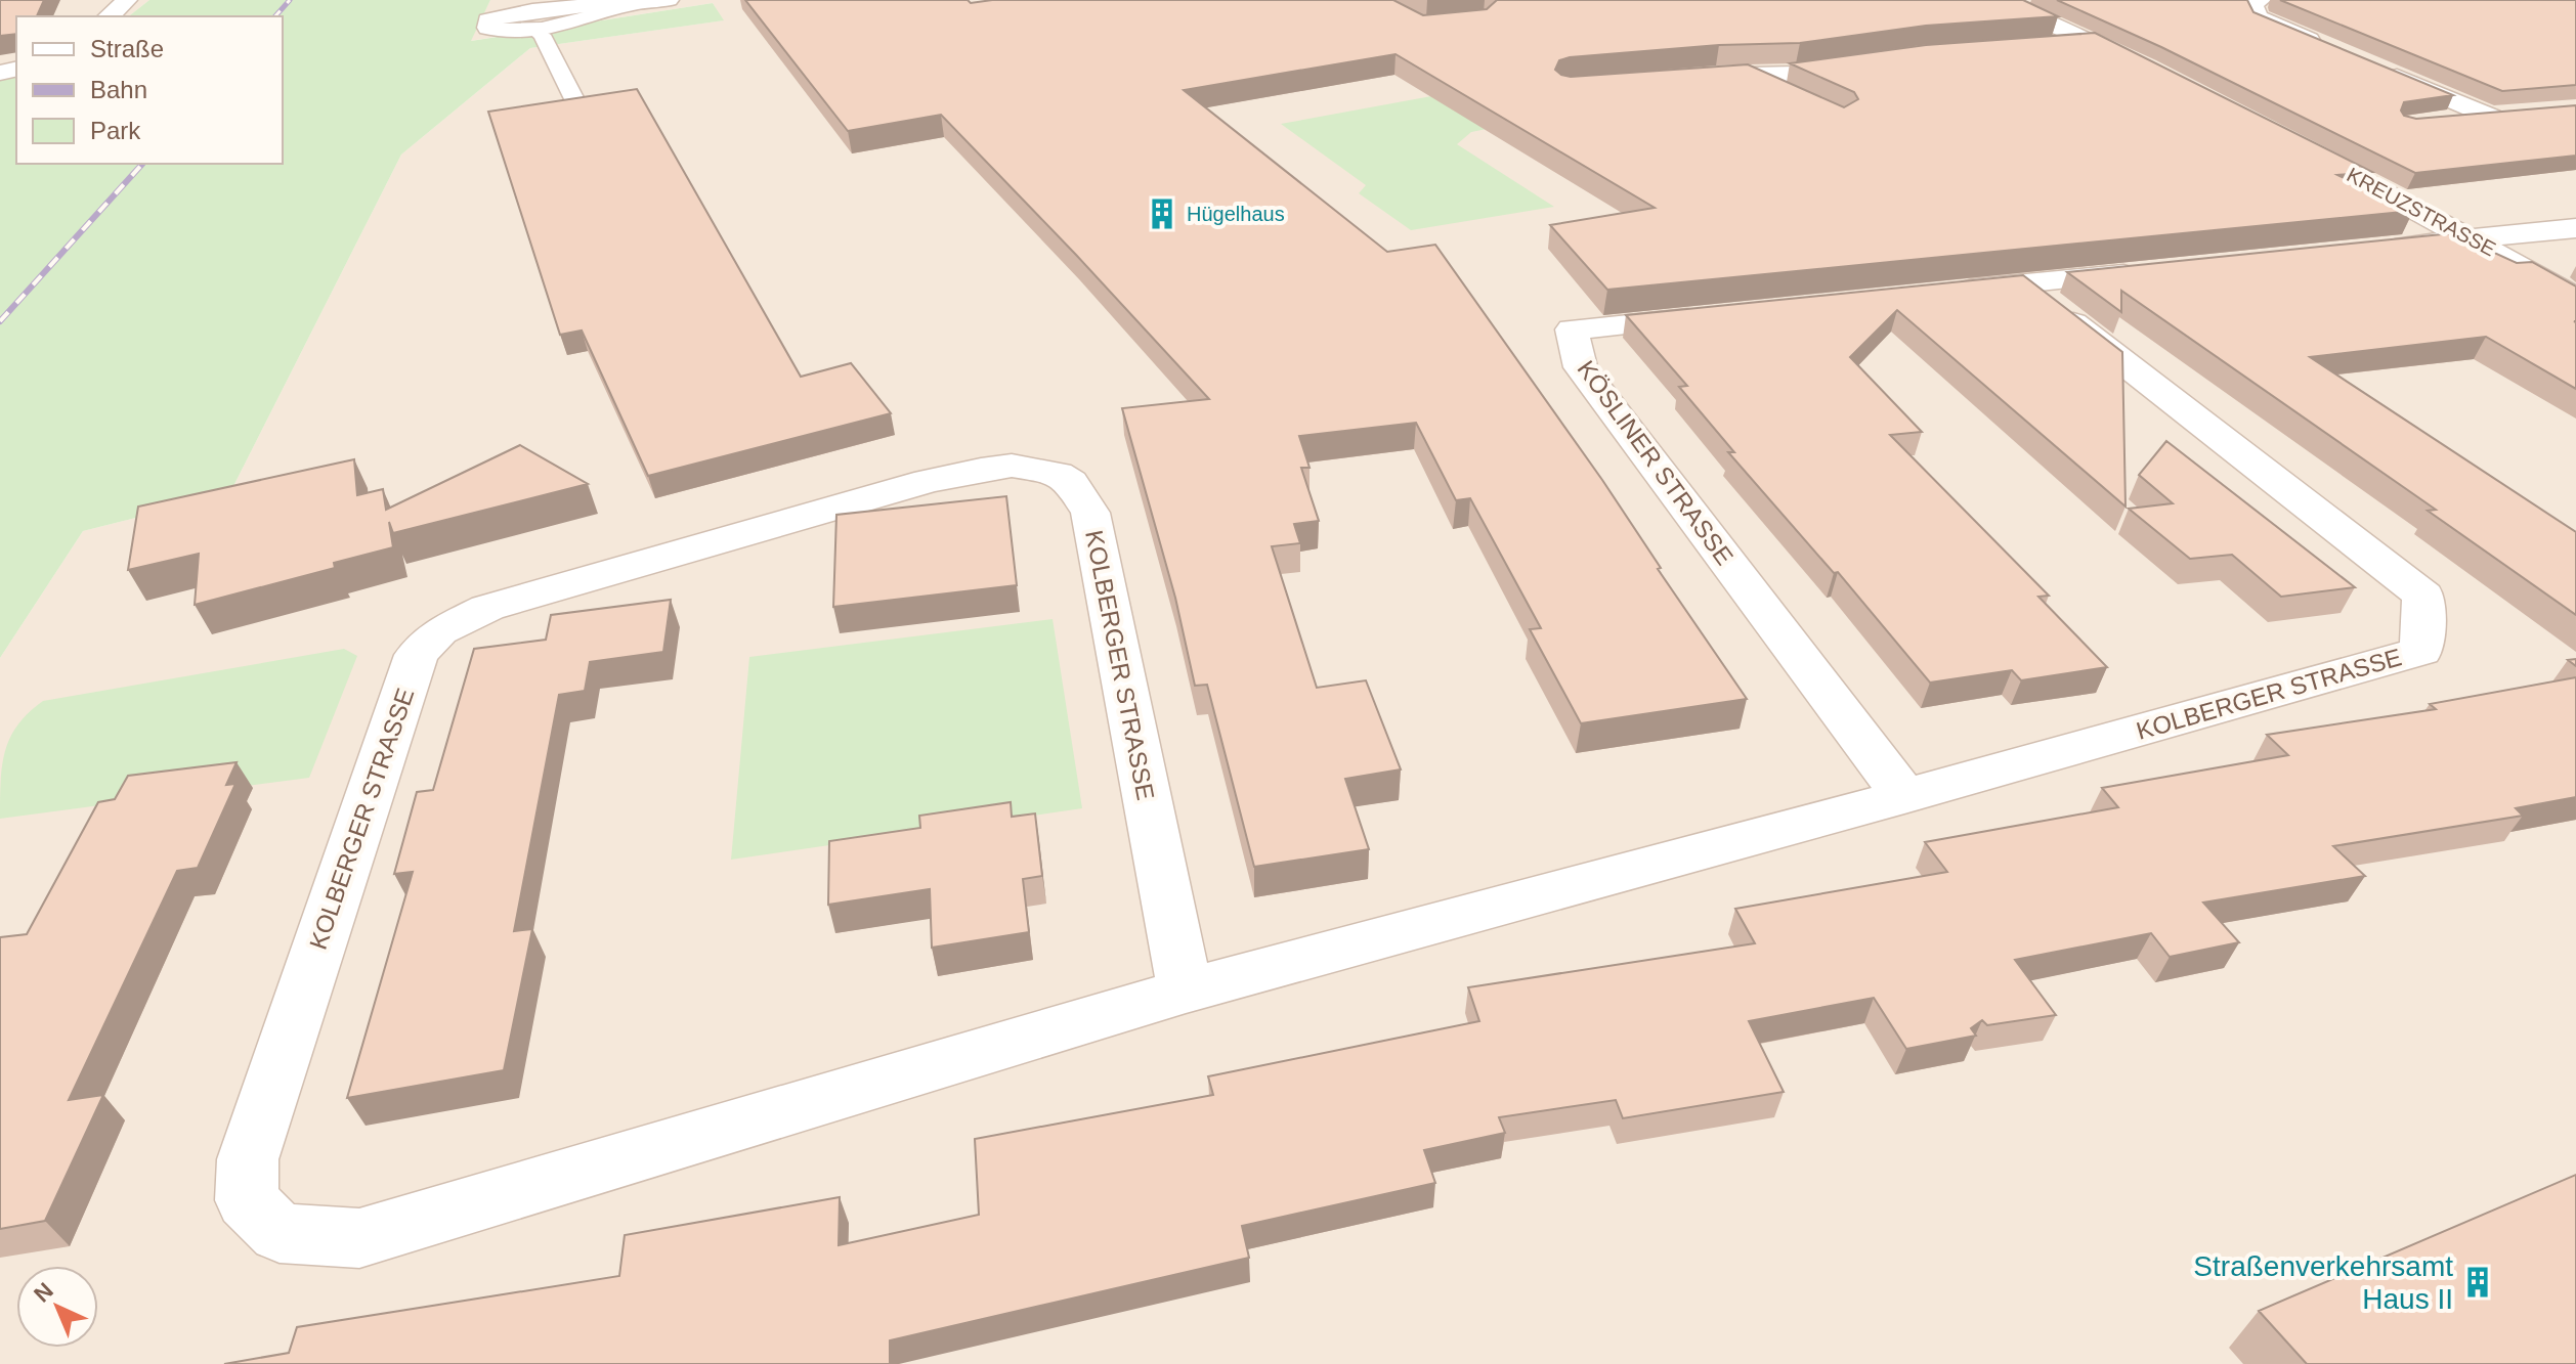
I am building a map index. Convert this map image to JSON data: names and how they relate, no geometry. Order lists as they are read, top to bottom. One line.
{"streets":{"street":["KREUZSTRASSE","KÖSLINER STRASSE","KOLBERGER STRASSE"]},"crossings":[["KÖSLINER STRASSE","KOLBERGER STRASSE"]],"places":{"building":["Hügelhaus","Straßenverkehrsamt Haus II"]},"legend":["Straße","Bahn","Park"],"north":"top left"}
